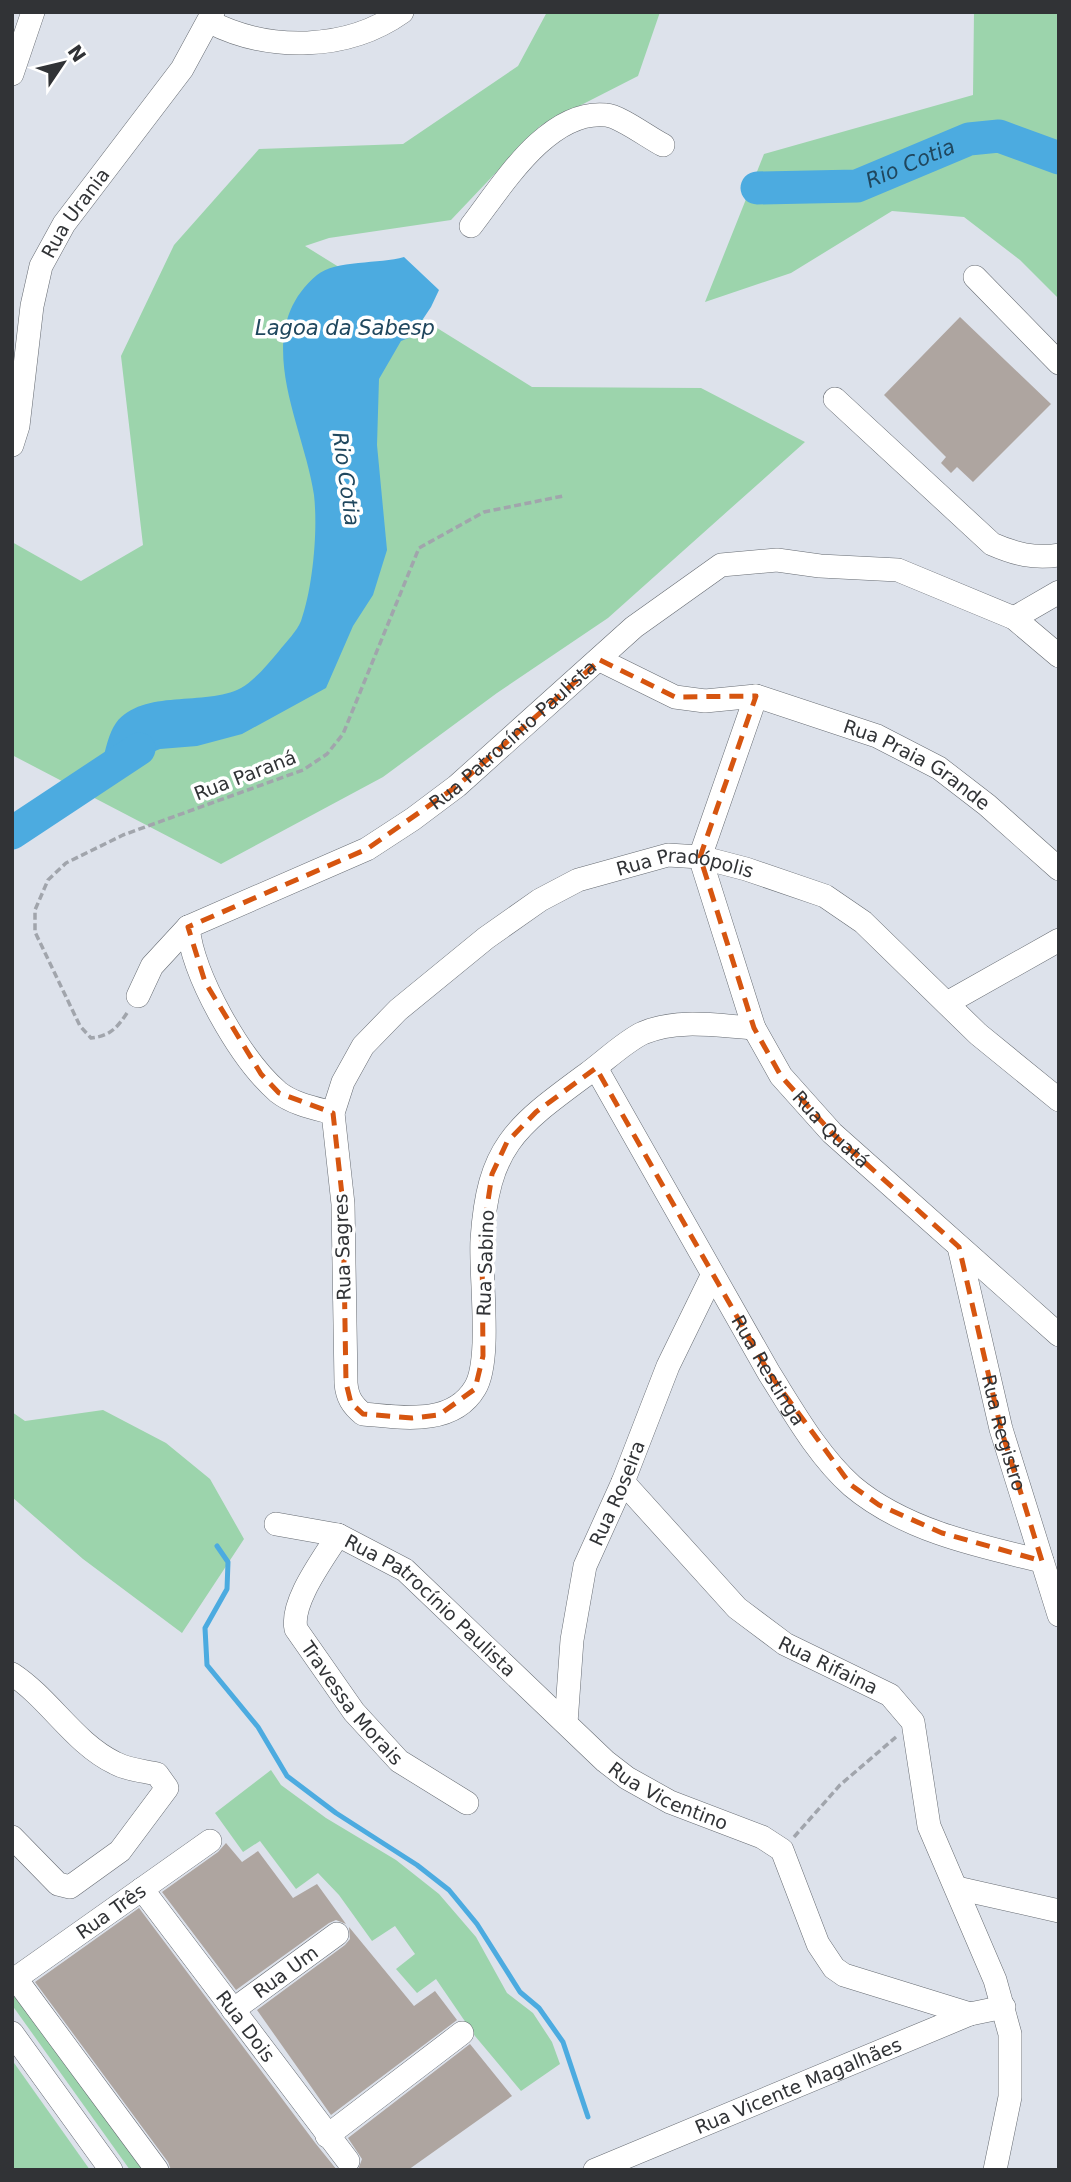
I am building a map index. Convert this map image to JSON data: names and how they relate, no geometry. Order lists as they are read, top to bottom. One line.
{"streets":{"street":["Rua Urania","Rua Patrocínio Paulista","Rua Praia Grande","Rua Pradópolis","Rua Quatá","Rua Sagres","Rua Sabino","Rua Restinga","Rua Registro","Rua Roseira","Rua Rifaina","Travessa Morais","Rua Vicentino","Rua Três","Rua Um","Rua Dois","Rua Vicente Magalhães"],"path":["Rua Paraná"]},"crossings":[["Rua Patrocínio Paulista","Rua Praia Grande"],["Rua Patrocínio Paulista","Rua Roseira"],["Rua Patrocínio Paulista","Travessa Morais"],["Rua Patrocínio Paulista","Rua Vicentino"],["Rua Pradópolis","Rua Quatá"],["Rua Pradópolis","Rua Sagres"],["Rua Quatá","Rua Sabino"],["Rua Quatá","Rua Registro"],["Rua Sagres","Rua Sabino"],["Rua Sabino","Rua Restinga"],["Rua Restinga","Rua Registro"],["Rua Restinga","Rua Roseira"],["Rua Roseira","Rua Rifaina"],["Rua Roseira","Rua Vicentino"],["Rua Três","Rua Dois"],["Rua Um","Rua Dois"]],"water":["Rio Cotia","Lagoa da Sabesp"],"north":"top right"}
